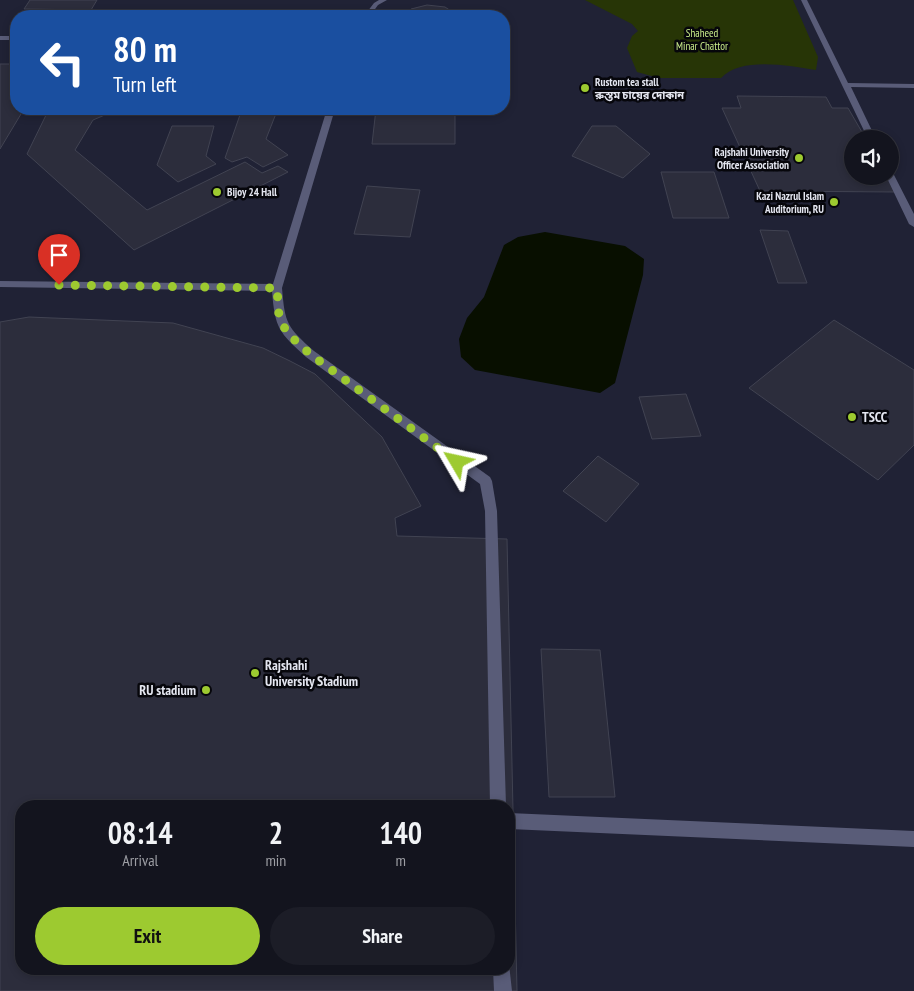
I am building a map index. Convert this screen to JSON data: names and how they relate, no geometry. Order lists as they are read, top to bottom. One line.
{"parks":["Shaheed Minar Chattor"],"places":["Rustom tea stall রুস্তম চায়ের দোকান","Rajshahi University Officer Association","Bijoy 24 Hall","Kazi Nazrul Islam Auditorium, RU","TSCC","Rajshahi University Stadium","RU stadium"],"page":{"turn":["80 m","Turn left"],"eta":["08:14","Arrival","2","min","140","m"],"buttons":["Exit","Share"]}}
